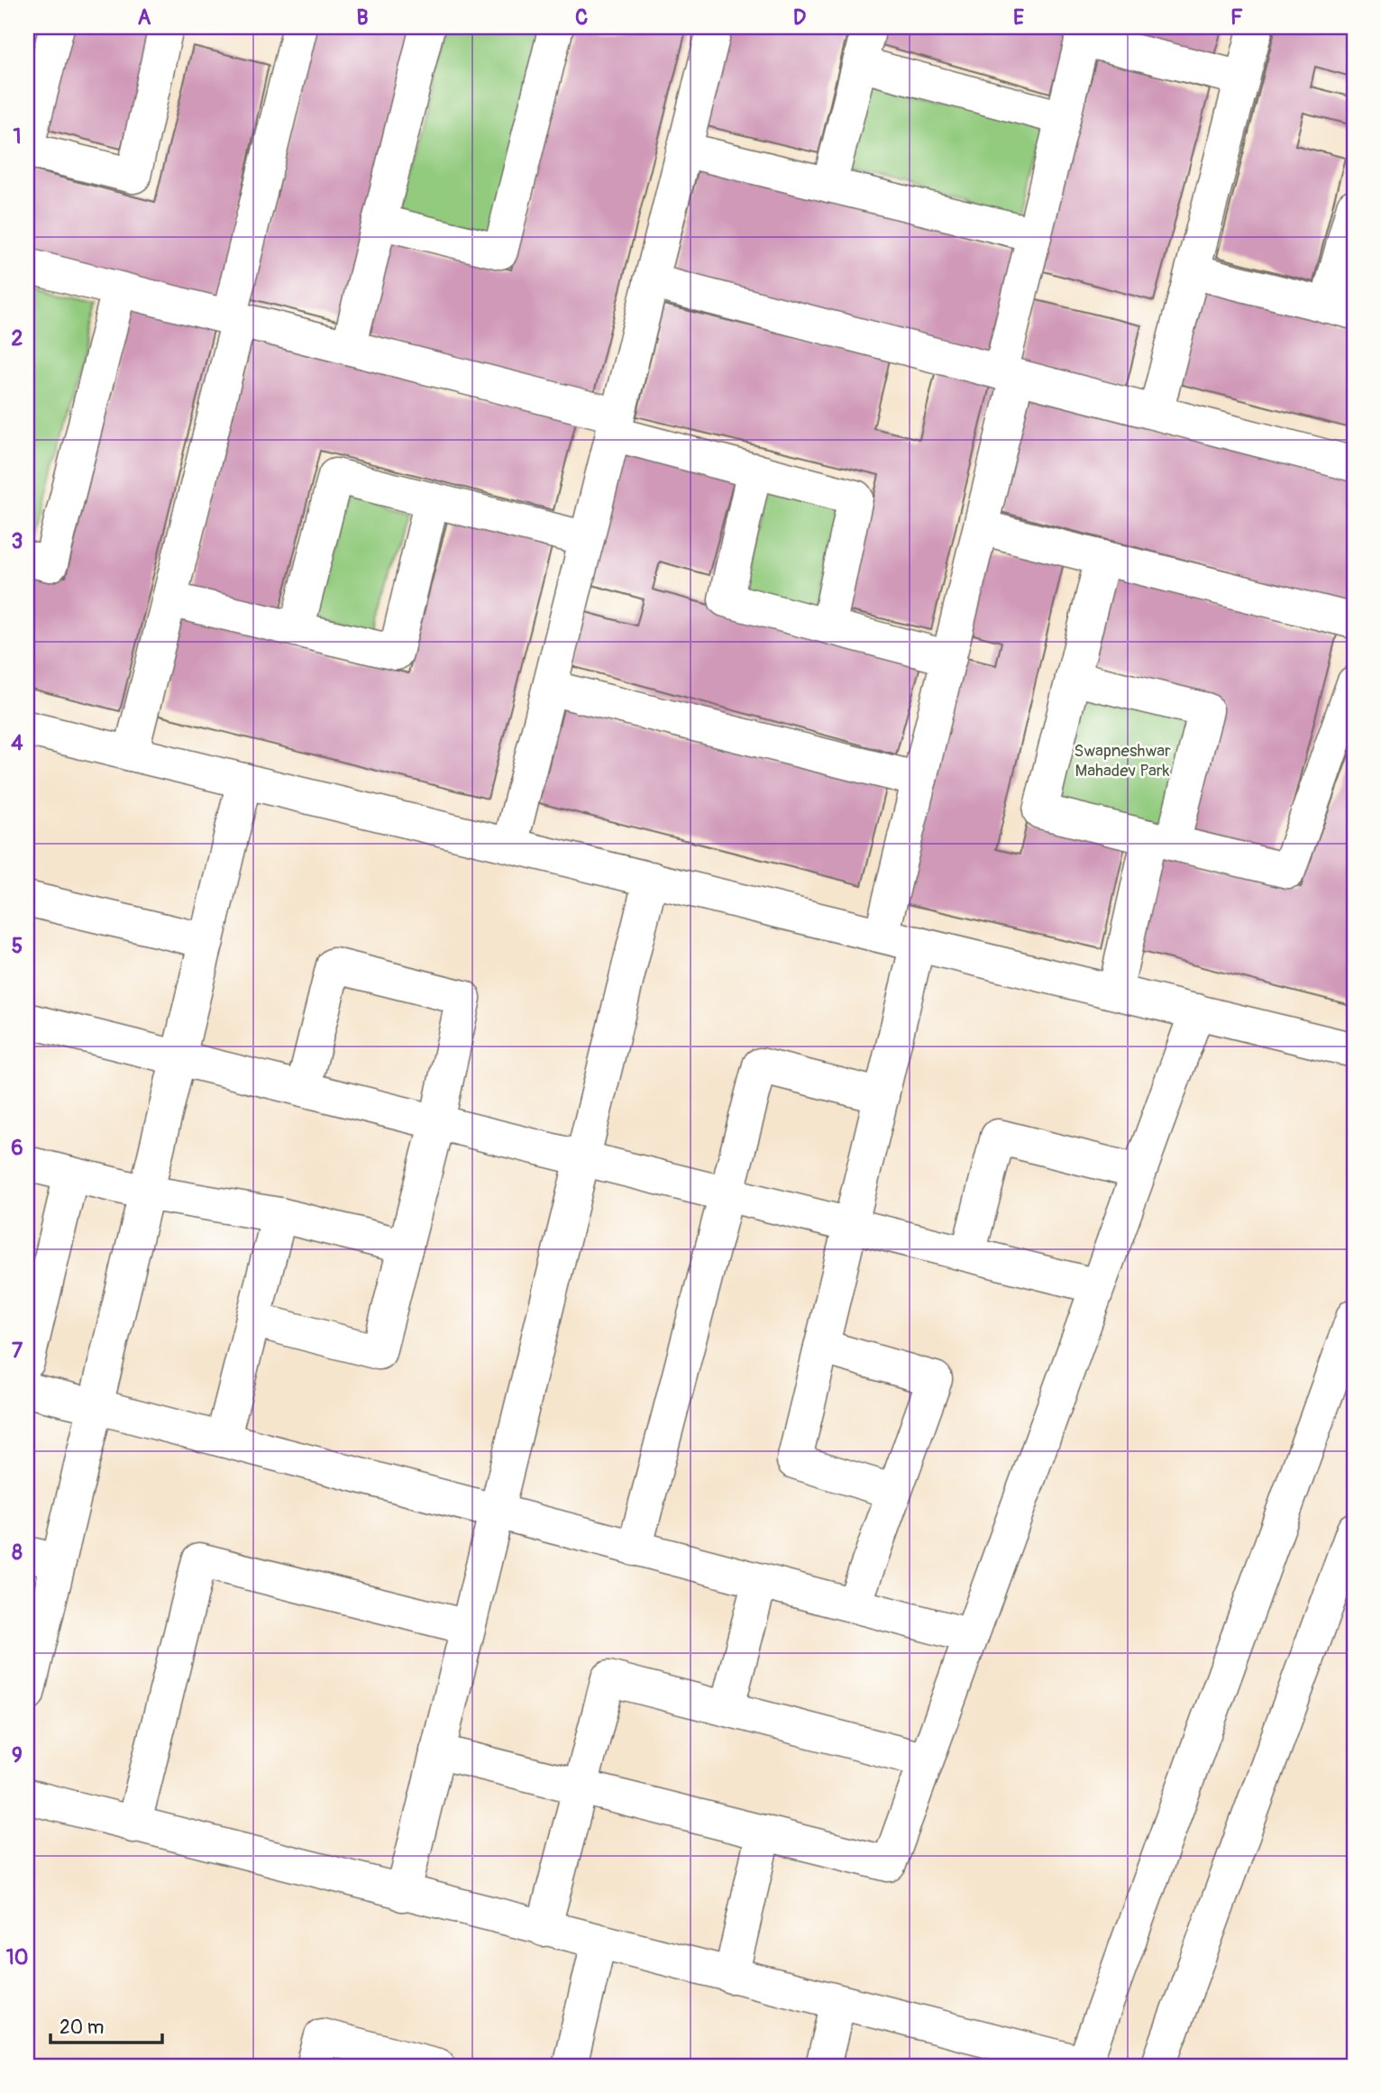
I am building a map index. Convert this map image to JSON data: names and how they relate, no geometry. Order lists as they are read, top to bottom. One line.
{"parks":["Swapneshwar Mahadev Park"],"scale_bar":"20 m","grid":{"columns":["A","B","C","D","E","F"],"rows":["1","2","3","4","5","6","7","8","9","10"]}}
